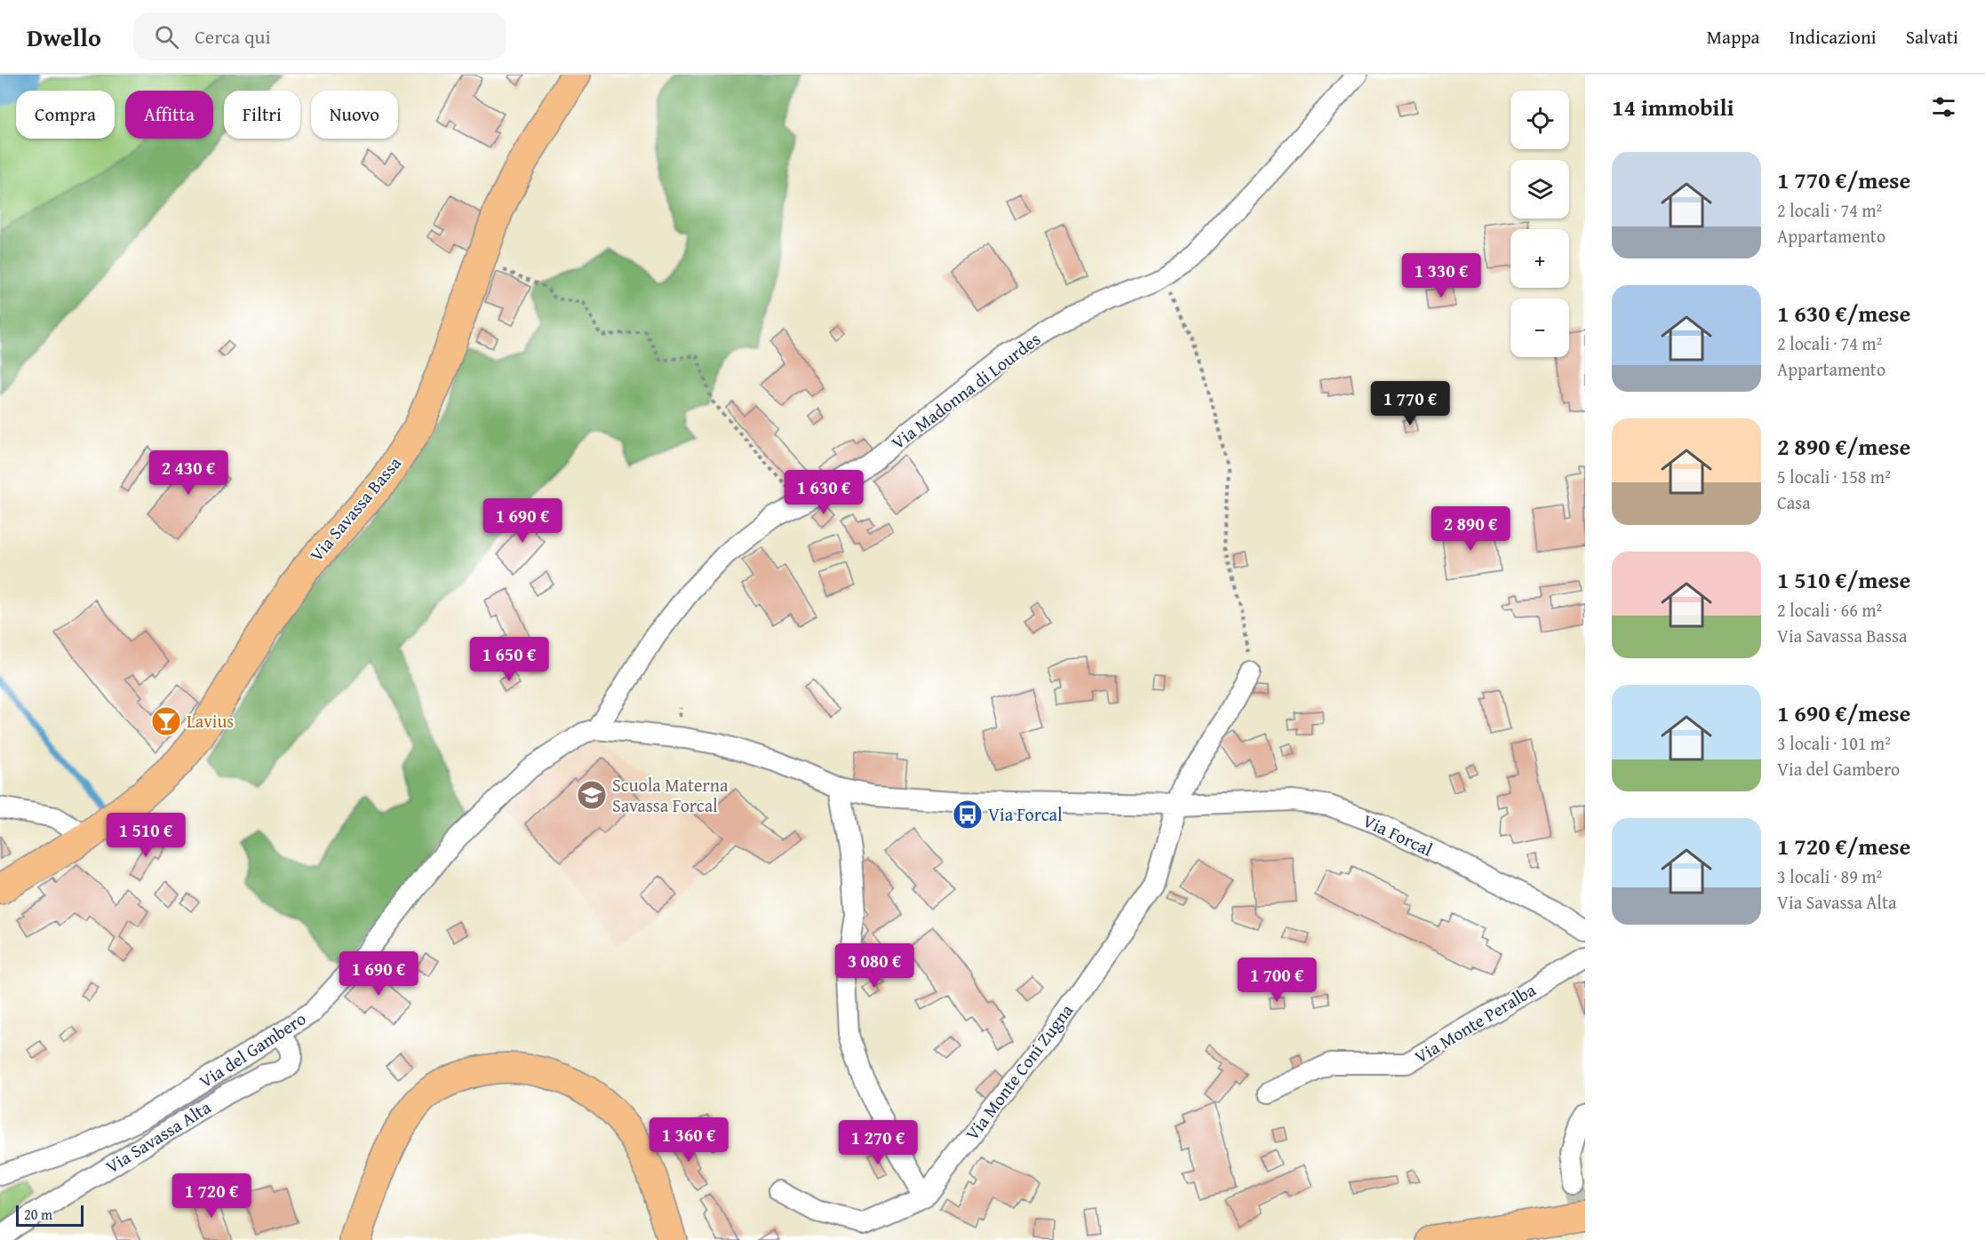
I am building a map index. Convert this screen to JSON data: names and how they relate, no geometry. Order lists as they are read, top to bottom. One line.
{"streets":{"main road":["Via Savassa Bassa"],"street":["Via Madonna di Lourdes","Via Forcal","Via Monte Peralba","Via del Gambero","Via Monte Coni Zugna","Via Savassa Alta"]},"crossings":[["Via Madonna di Lourdes","Via Forcal"],["Via Madonna di Lourdes","Via del Gambero"],["Via Forcal","Via del Gambero"],["Via Forcal","Via Monte Coni Zugna"],["Via del Gambero","Via Savassa Alta"]],"places":{"bar":["Lavius"],"school or university":["Scuola Materna Savassa Forcal"],"bus stop":["Via Forcal"]},"scale_bar":"20 m","page":{"header":"Dwello","search":"Cerca qui","nav":["Mappa","Indicazioni","Salvati"],"heading":"14 immobili","map_buttons":["+","−"],"chip":["Compra","Affitta","Filtri","Nuovo"],"list":[{"name":"1 770 €/mese","note":"2 locali · 74 m² · Appartamento"},{"name":"1 630 €/mese","note":"2 locali · 74 m² · Appartamento"},{"name":"2 890 €/mese","note":"5 locali · 158 m² · Casa"},{"name":"1 510 €/mese","note":"2 locali · 66 m² · Via Savassa Bassa"},{"name":"1 690 €/mese","note":"3 locali · 101 m² · Via del Gambero"},{"name":"1 720 €/mese","note":"3 locali · 89 m² · Via Savassa Alta"}],"price":["1 330 €","1 770 €","2 430 €","1 630 €","1 690 €","2 890 €","1 650 €","1 510 €","3 080 €","1 690 €","1 700 €","1 360 €","1 270 €","1 720 €"],"scale":"20 m"}}
